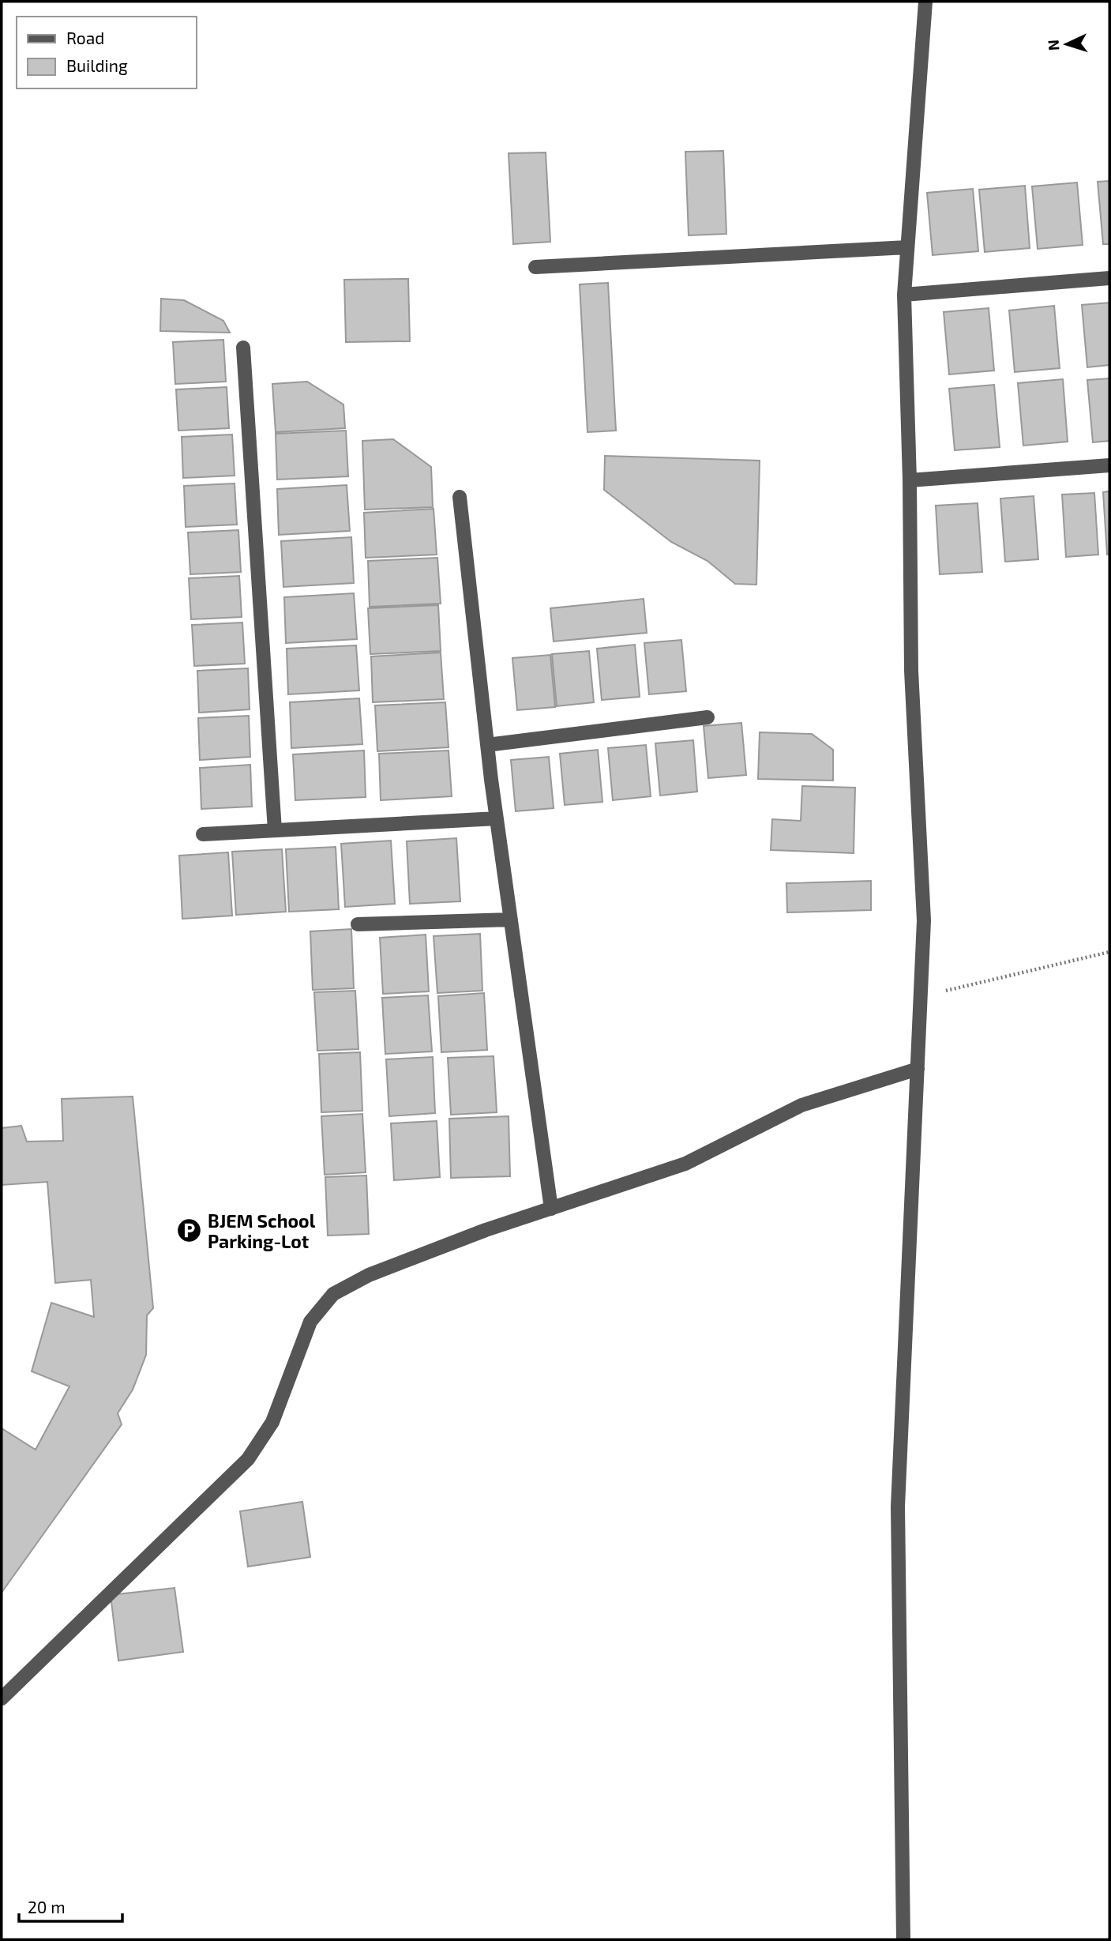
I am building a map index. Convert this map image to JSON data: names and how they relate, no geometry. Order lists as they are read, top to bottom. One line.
{"places":{"parking":["BJEM School Parking-Lot"]},"legend":["Road","Building"],"scale_bar":"20 m","north":"left"}
